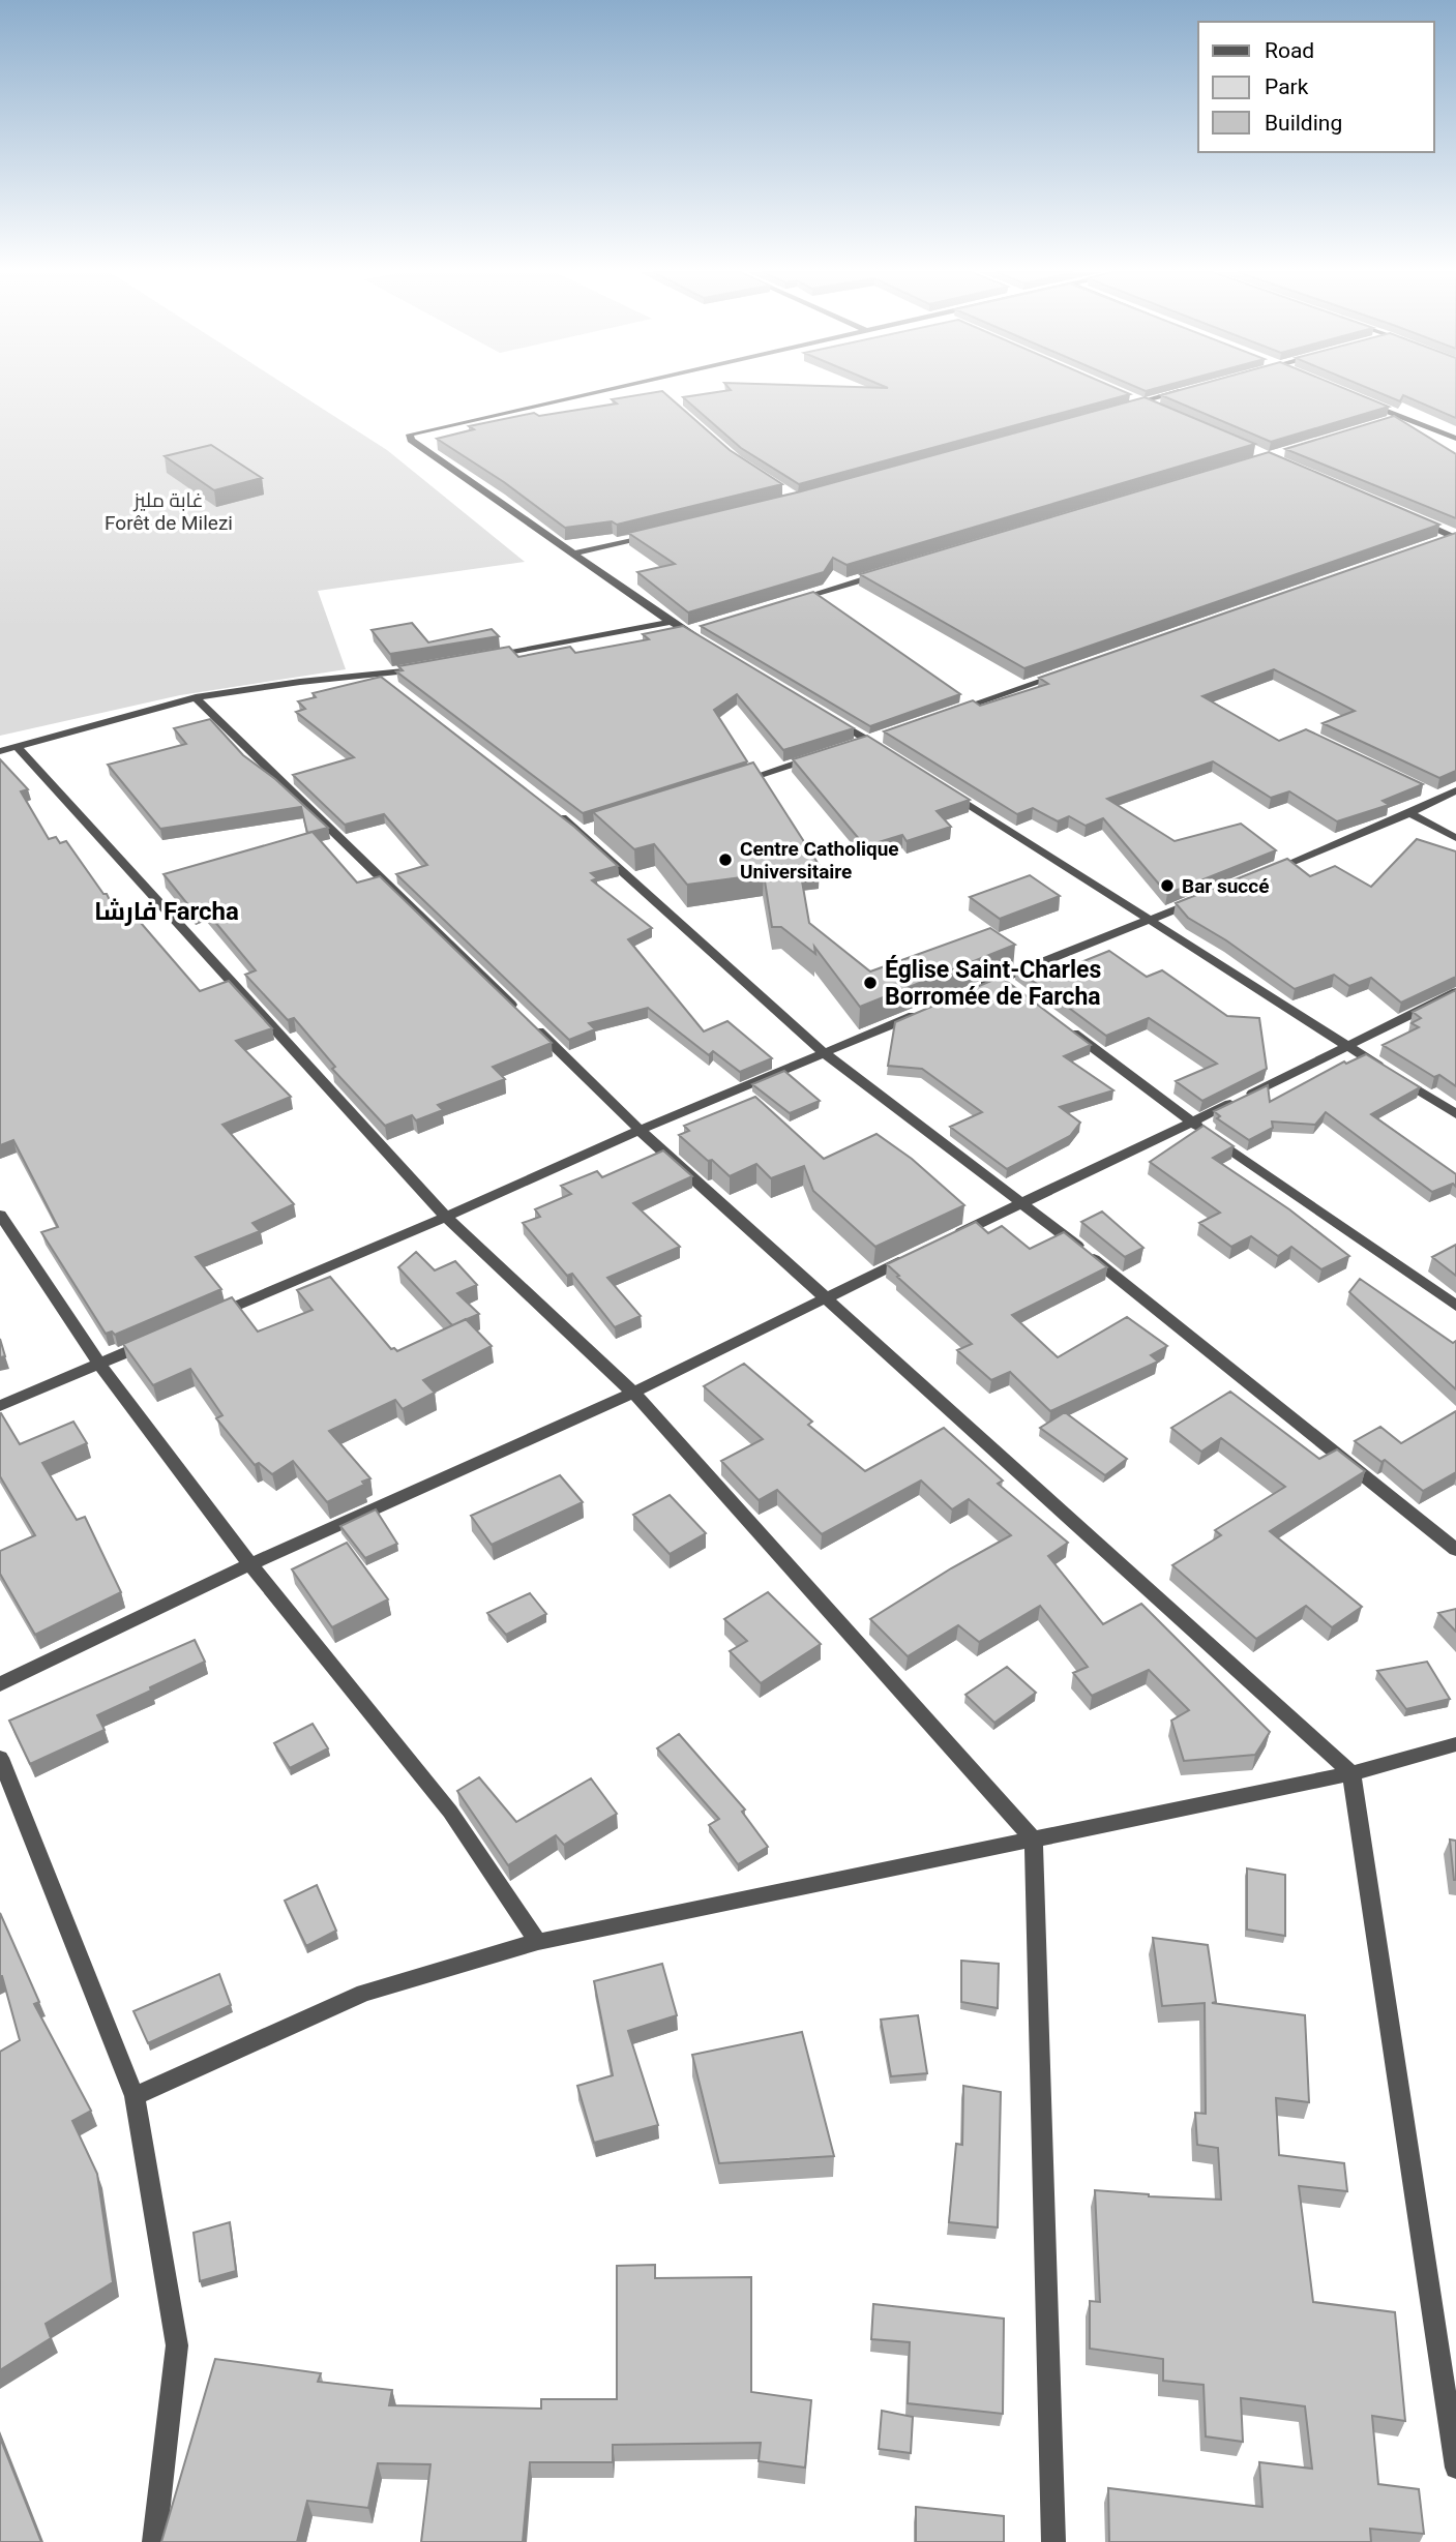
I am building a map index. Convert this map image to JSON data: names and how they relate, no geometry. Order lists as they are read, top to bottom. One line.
{"districts":["فارشا Farcha"],"parks":["غابة مليز Forêt de Milezi"],"places":["Centre Catholique Universitaire","Bar succé","Église Saint-Charles Borromée de Farcha"],"legend":["Road","Park","Building"]}
